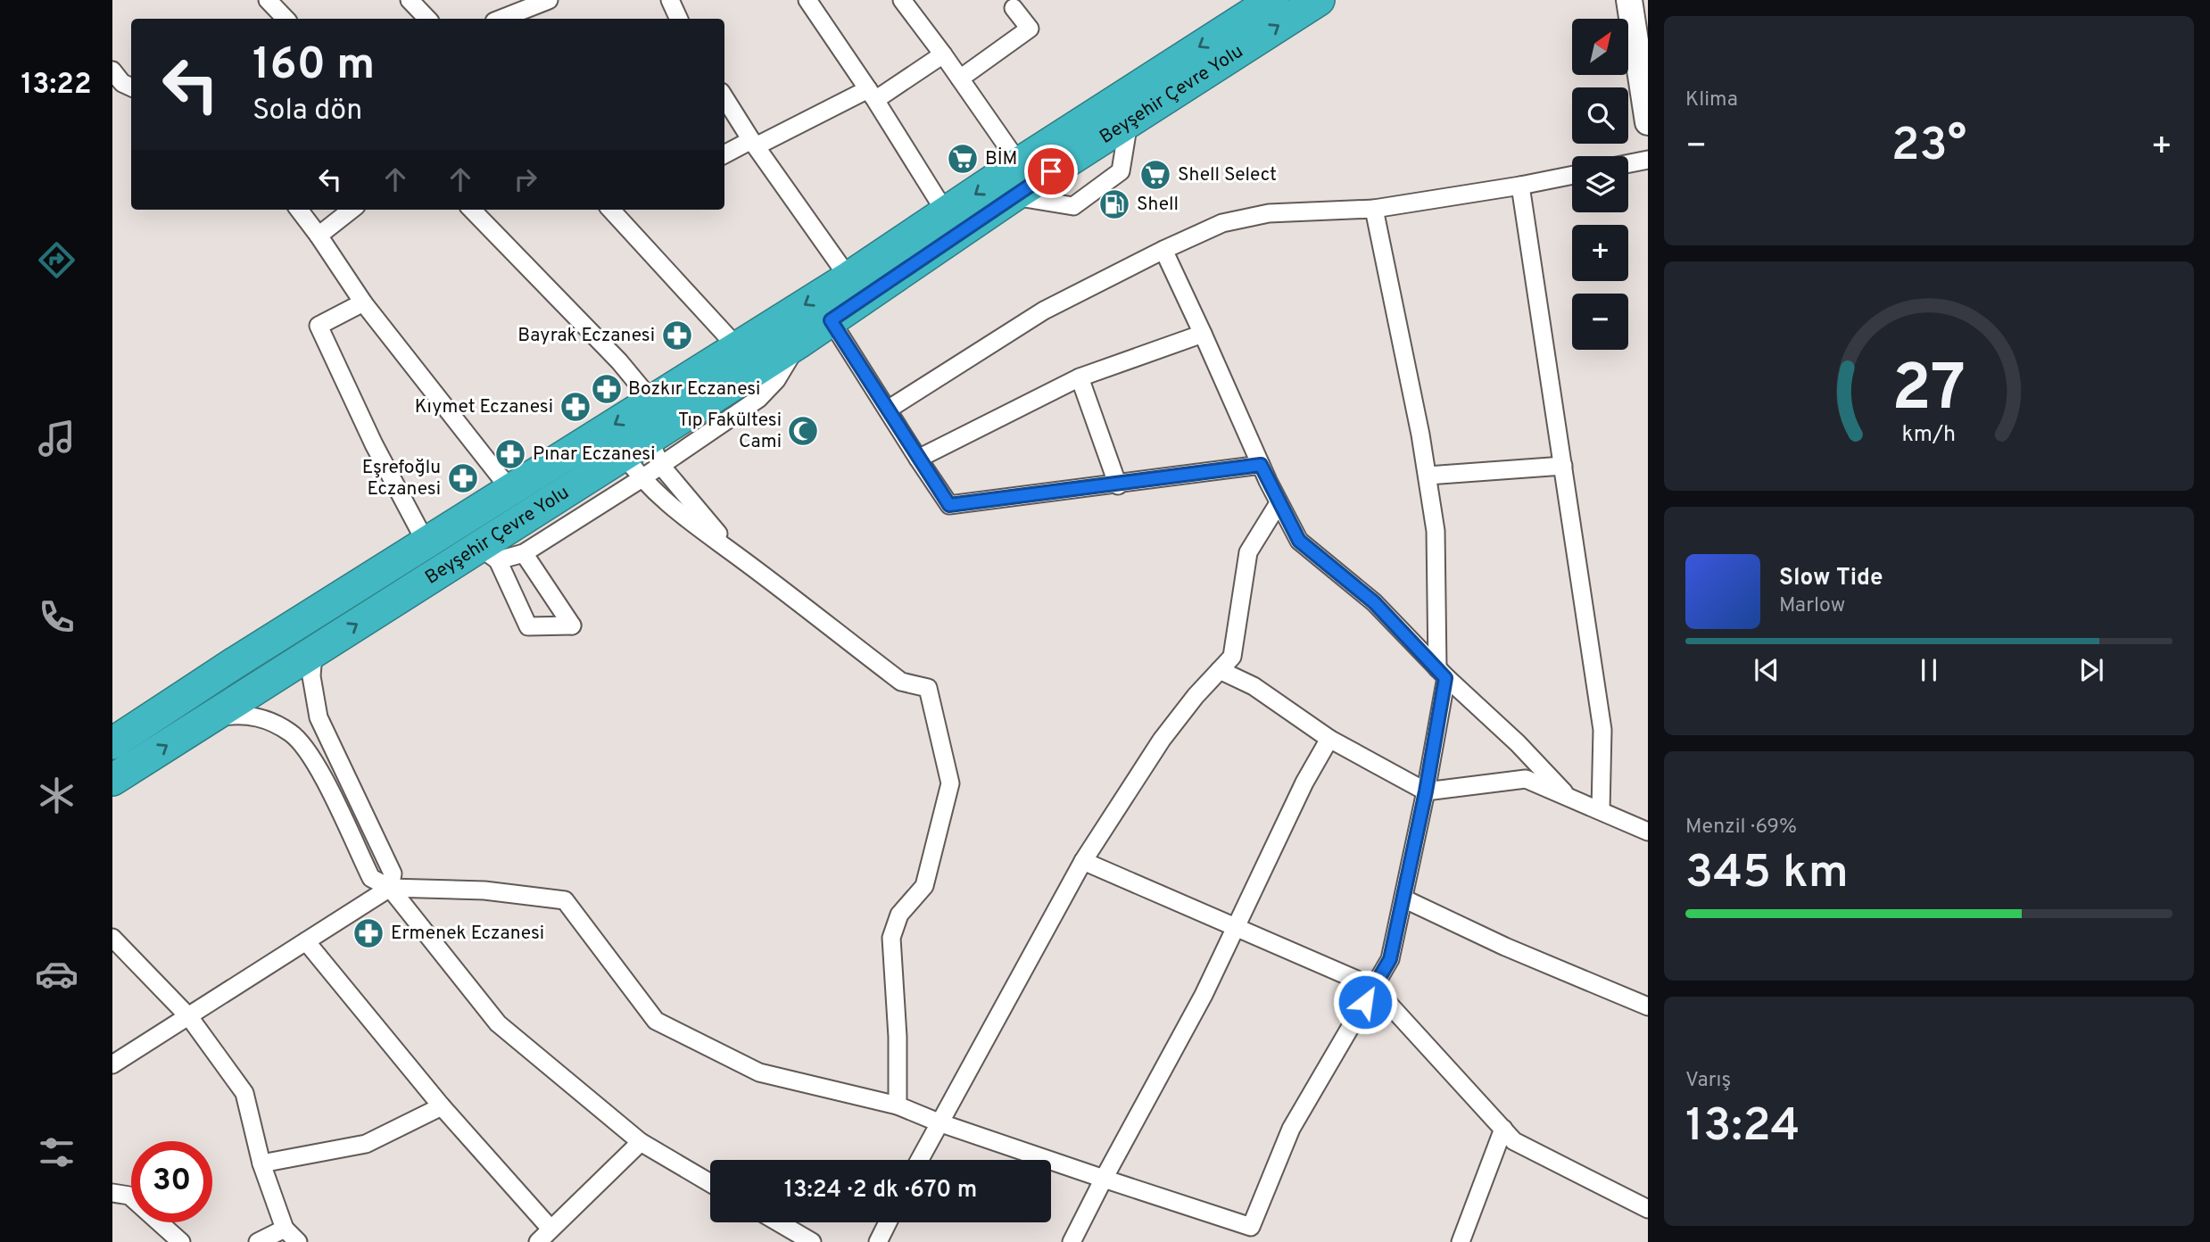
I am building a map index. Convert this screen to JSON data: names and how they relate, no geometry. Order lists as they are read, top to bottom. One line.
{"streets":{"highway":["Beyşehir Çevre Yolu"]},"places":{"supermarket":["BİM","Shell Select"],"fuel station":["Shell"],"pharmacy":["Bayrak Eczanesi","Bozkır Eczanesi","Kıymet Eczanesi","Pınar Eczanesi","Eşrefoğlu Eczanesi","Ermenek Eczanesi"],"mosque":["Tıp Fakültesi Cami"]},"north":"top right","page":{"tabs":"13:22","tile":["Klima",["Menzil · 69%","345 km"],["Varış","13:24"]],"map_buttons":["+","−"],"turn":["160 m","Sola dön"],"heat":["−","23°","+"],"song":["Slow Tide","Marlow"],"limit":"30","trip":"13:24 · 2 dk · 670 m","gauge":["27","km/h"]}}
